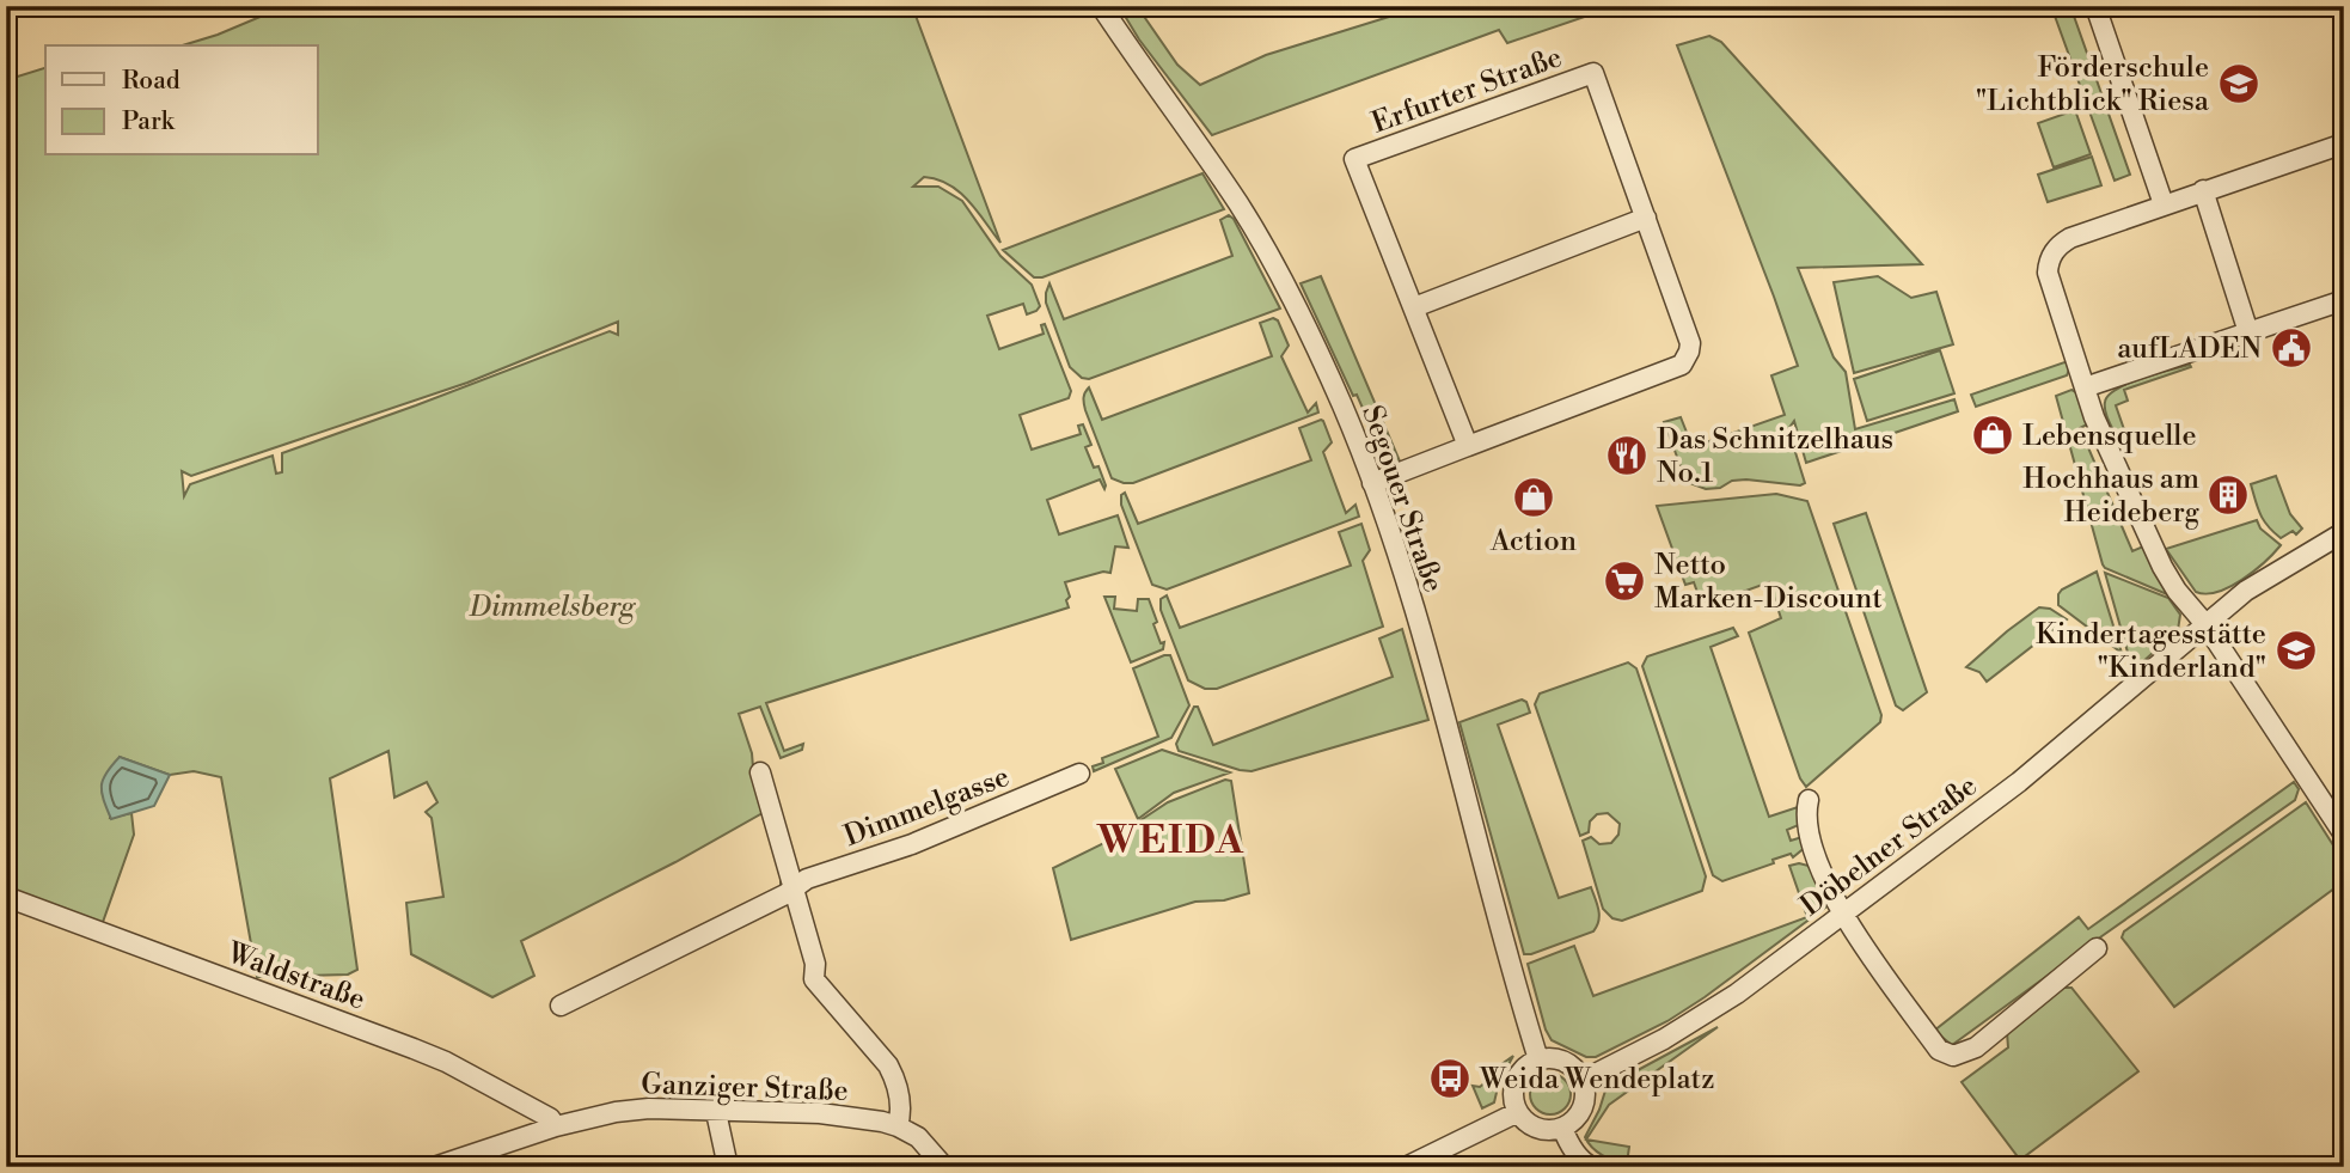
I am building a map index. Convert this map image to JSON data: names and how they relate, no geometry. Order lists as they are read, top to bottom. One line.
{"streets":{"street":["Erfurter Straße","Segouer Straße","Dimmelgasse","Döbelner Straße","Waldstraße","Ganziger Straße"]},"crossings":[["Erfurter Straße","Segouer Straße"],["Segouer Straße","Döbelner Straße"],["Waldstraße","Ganziger Straße"]],"districts":["WEIDA"],"parks":["Dimmelsberg"],"places":{"school or university":["Förderschule \"Lichtblick\" Riesa","Kindertagesstätte \"Kinderland\""],"public building":["aufLADEN"],"shop":["Lebensquelle","Action"],"restaurant":["Das Schnitzelhaus No.1"],"building":["Hochhaus am Heideberg"],"supermarket":["Netto Marken-Discount"],"bus stop":["Weida Wendeplatz"]},"legend":["Road","Park"]}
